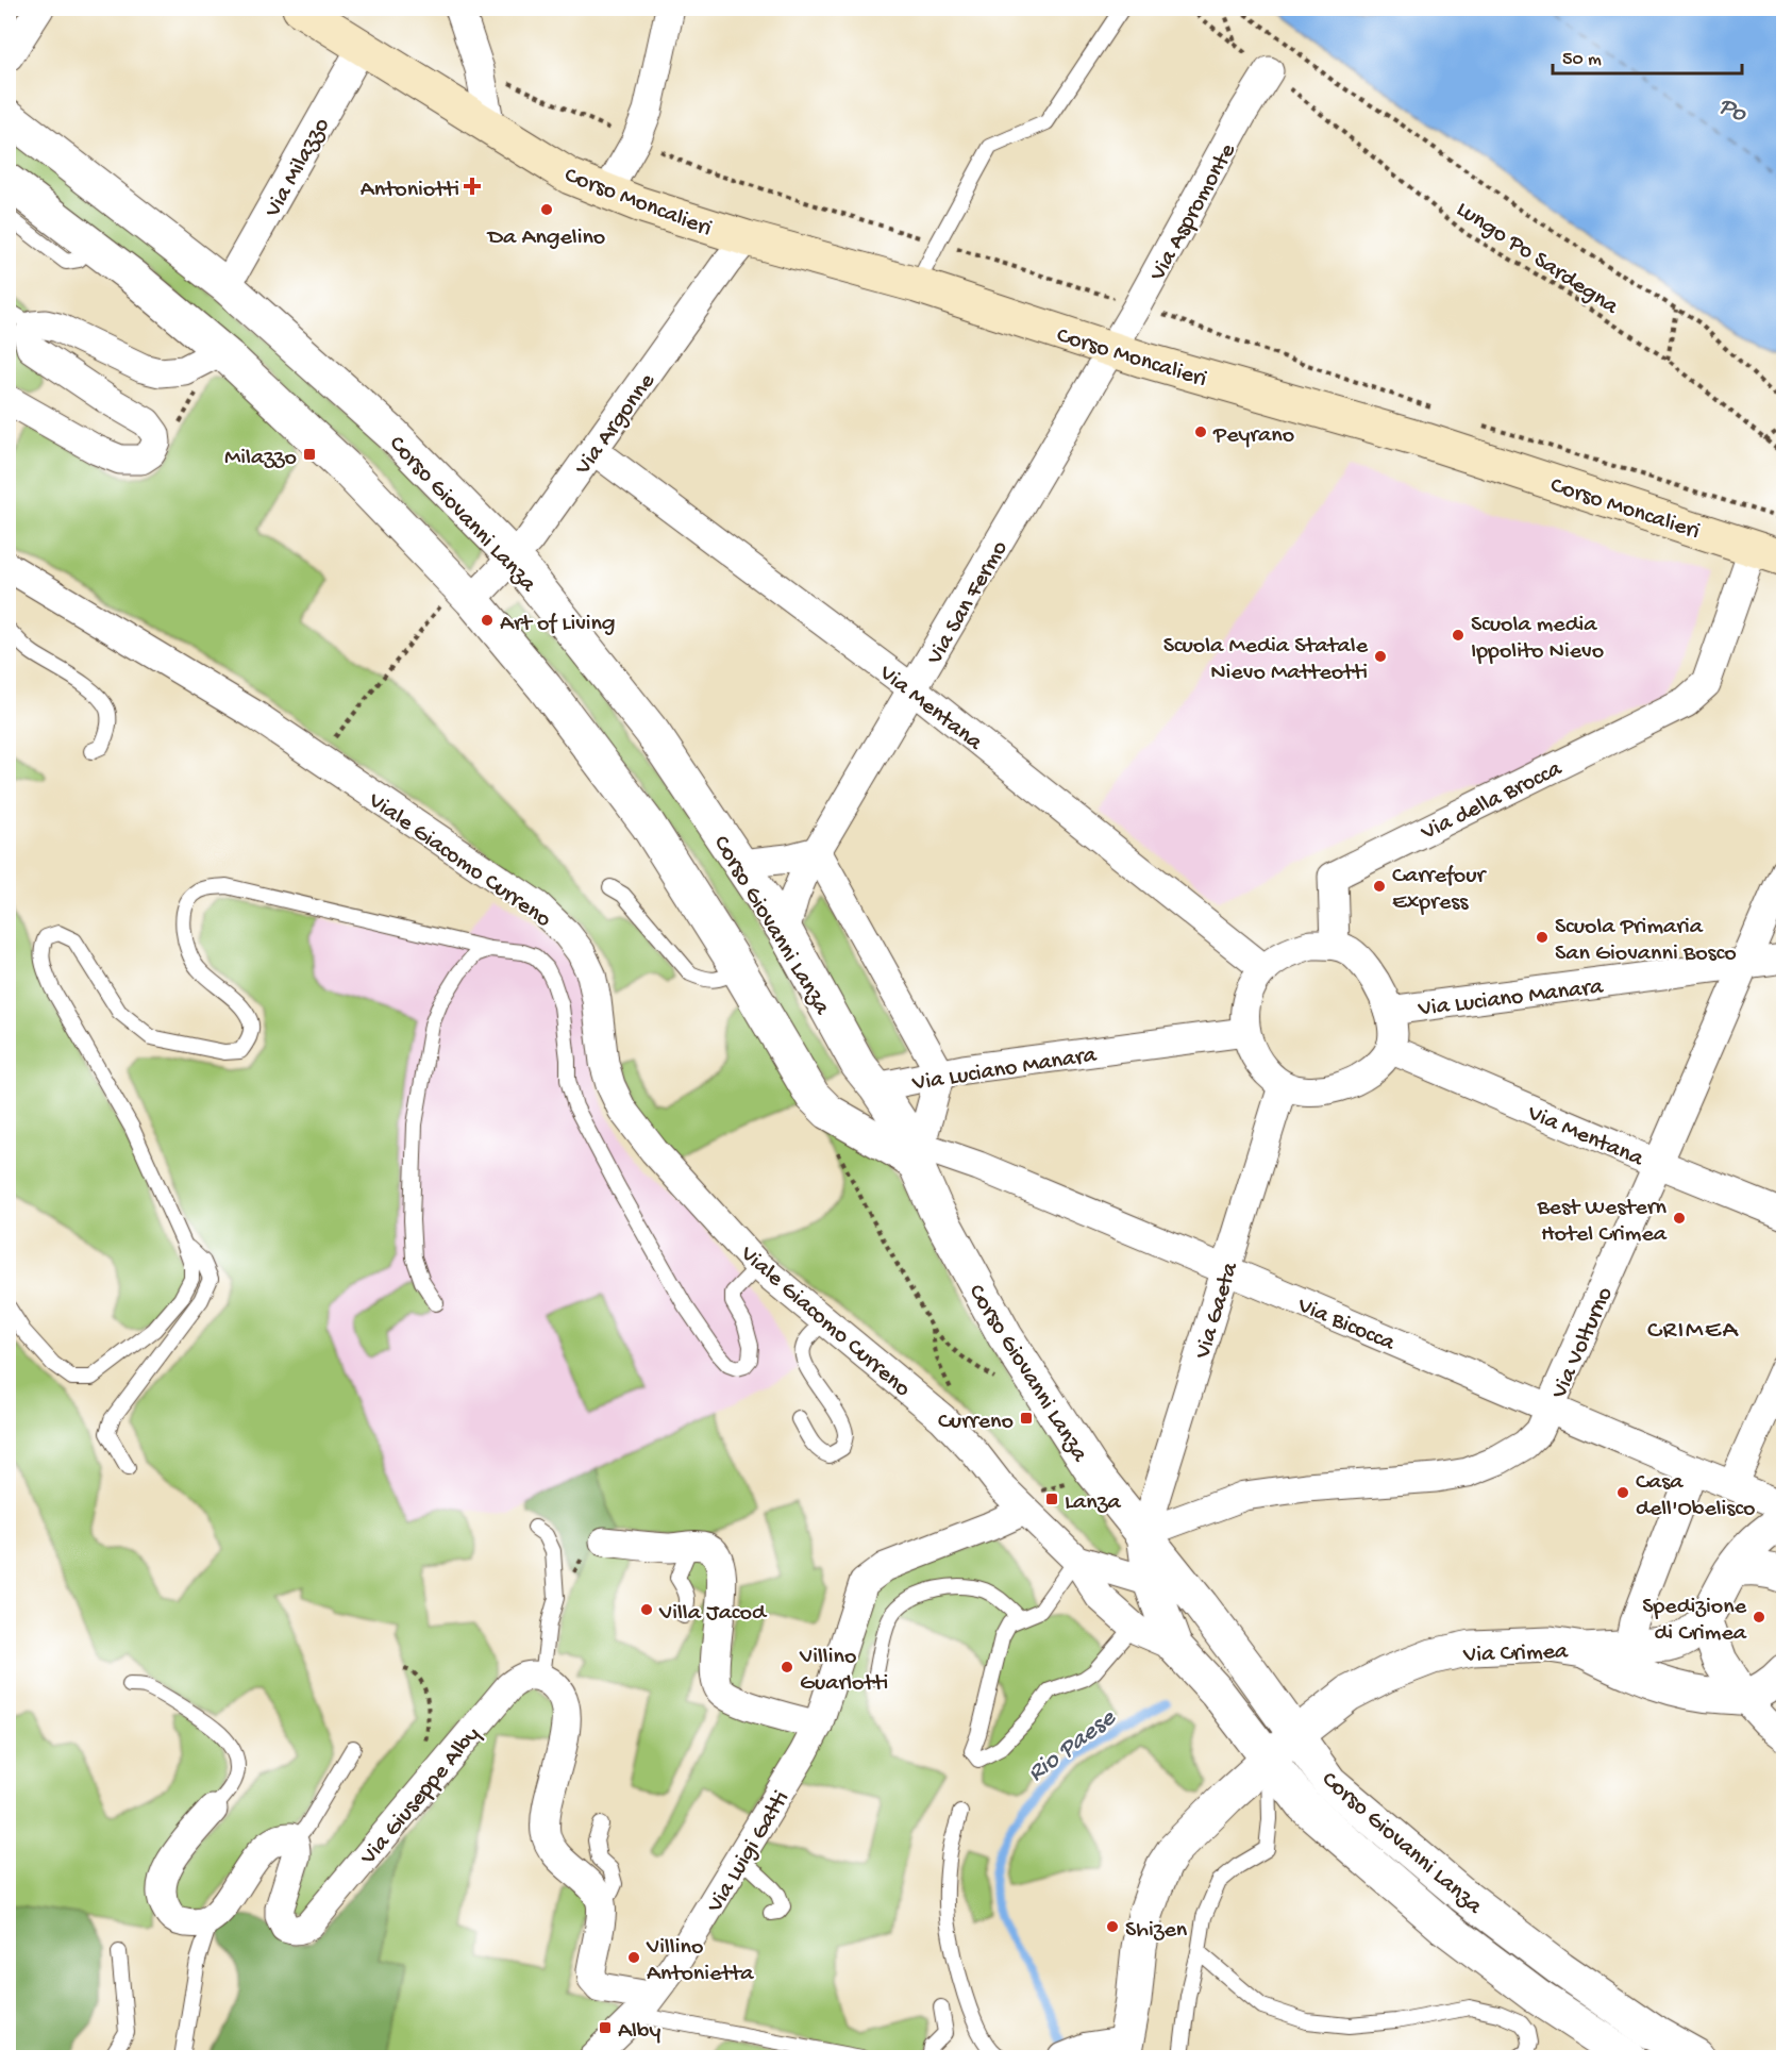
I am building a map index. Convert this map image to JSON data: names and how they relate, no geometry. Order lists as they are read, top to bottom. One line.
{"streets":{"main road":["Corso Moncalieri"],"street":["Via Milazzo","Via Aspromonte","Via Argonne","Corso Giovanni Lanza","Via San Fermo","Via Mentana","Via della Brocca","Viale Giacomo Curreno","Via Luciano Manara","Via Gaeta","Via Bicocca","Via Volturno","Via Crimea","Via Giuseppe Alby","Via Luigi Gatti"],"path":["Lungo Po Sardegna"]},"crossings":[["Via Milazzo","Corso Moncalieri"],["Via Milazzo","Corso Giovanni Lanza"],["Corso Moncalieri","Via Aspromonte"],["Corso Moncalieri","Via Argonne"],["Corso Moncalieri","Via San Fermo"],["Corso Moncalieri","Via della Brocca"],["Via Aspromonte","Lungo Po Sardegna"],["Via Aspromonte","Via San Fermo"],["Via Argonne","Corso Giovanni Lanza"],["Via Argonne","Via Mentana"],["Corso Giovanni Lanza","Via San Fermo"],["Corso Giovanni Lanza","Viale Giacomo Curreno"],["Corso Giovanni Lanza","Via Luciano Manara"],["Corso Giovanni Lanza","Via Gaeta"],["Corso Giovanni Lanza","Via Bicocca"],["Corso Giovanni Lanza","Via Volturno"],["Corso Giovanni Lanza","Via Crimea"],["Via San Fermo","Via Mentana"],["Via Mentana","Via della Brocca"],["Via Mentana","Via Luciano Manara"],["Via Mentana","Via Gaeta"],["Via Mentana","Via Volturno"],["Via della Brocca","Via Luciano Manara"],["Via della Brocca","Via Gaeta"],["Viale Giacomo Curreno","Via Luigi Gatti"],["Via Luciano Manara","Via Gaeta"],["Via Luciano Manara","Via Volturno"],["Via Gaeta","Via Bicocca"],["Via Gaeta","Via Volturno"],["Via Bicocca","Via Volturno"]],"districts":["CRIMEA"],"water":["Po","Rio Paese"],"places":{"health":["Antoniotti"],"other":["Da Angelino","Peyrano","Art of Living","Scuola media Ippolito Nievo","Scuola Media Statale Nievo Matteotti","Carrefour Express","Scuola Primaria San Giovanni Bosco","Best Western Hotel Crimea","Casa dell'Obelisco","Villa Jacod","Spedizione di Crimea","Villino Guarlotti","Shizen","Villino Antonietta"],"transit":["Milazzo","Curreno","Lanza","Alby"]},"scale_bar":"50 m"}
